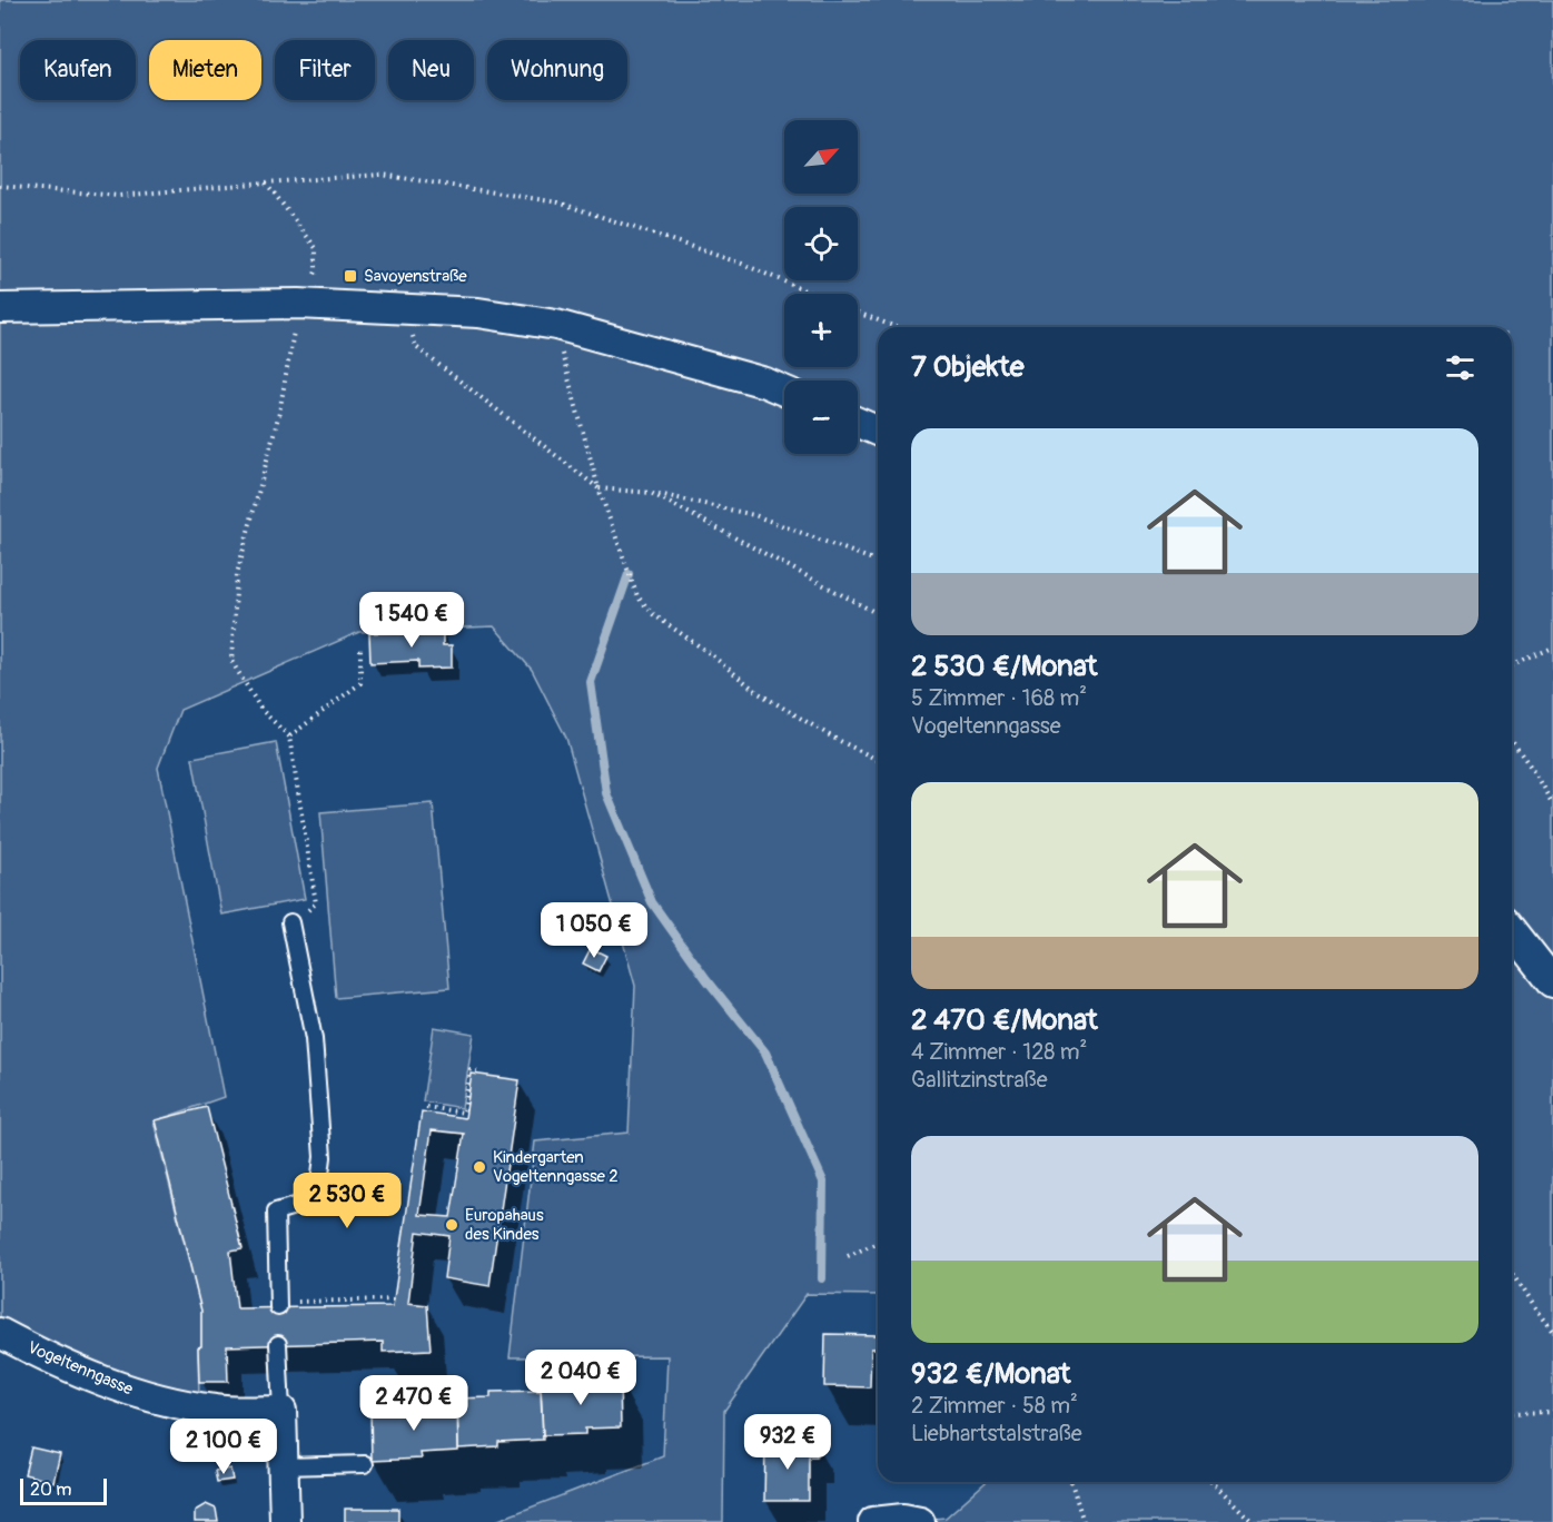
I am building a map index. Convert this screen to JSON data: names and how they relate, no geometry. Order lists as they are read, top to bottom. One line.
{"streets":{"street":["Vogeltenngasse"]},"places":{"transit":["Savoyenstraße"],"other":["Kindergarten Vogeltenngasse 2","Europahaus des Kindes"]},"scale_bar":"20 m","north":"top right","page":{"chip":["Kaufen","Mieten","Filter","Neu","Wohnung"],"map_buttons":["+","−"],"heading":"7 Objekte","list":[{"name":"2 530 €/Monat","note":"5 Zimmer · 168 m² · Vogeltenngasse"},{"name":"2 470 €/Monat","note":"4 Zimmer · 128 m² · Gallitzinstraße"},{"name":"932 €/Monat","note":"2 Zimmer · 58 m² · Liebhartstalstraße"}],"price":["1 540 €","1 050 €","2 530 €","2 040 €","2 470 €","932 €","2 100 €"],"scale":"20 m"}}
